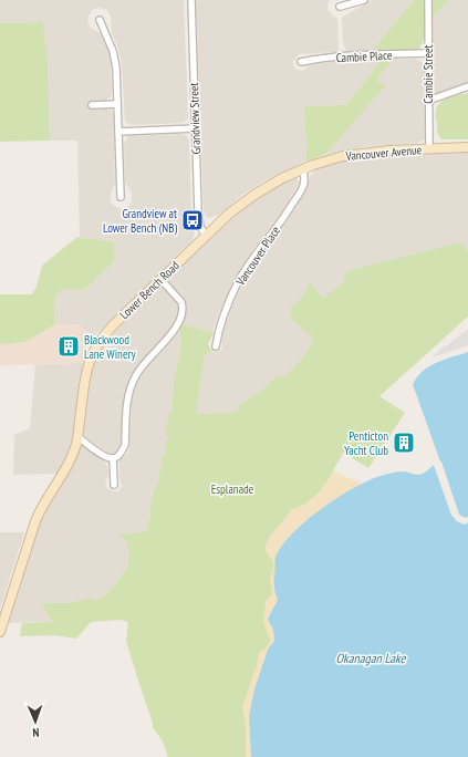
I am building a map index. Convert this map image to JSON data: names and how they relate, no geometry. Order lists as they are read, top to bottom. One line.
{"streets":{"street":["Cambie Place","Cambie Street","Grandview Street","Vancouver Avenue","Vancouver Place","Lower Bench Road"]},"crossings":[["Cambie Place","Cambie Street"],["Cambie Street","Vancouver Avenue"],["Grandview Street","Lower Bench Road"],["Vancouver Avenue","Vancouver Place"],["Vancouver Avenue","Lower Bench Road"],["Vancouver Place","Lower Bench Road"]],"water":["Okanagan Lake"],"parks":["Esplanade"],"places":{"bus stop":["Grandview at Lower Bench (NB)"],"building":["Blackwood Lane Winery","Penticton Yacht Club"]},"north":"bottom"}
